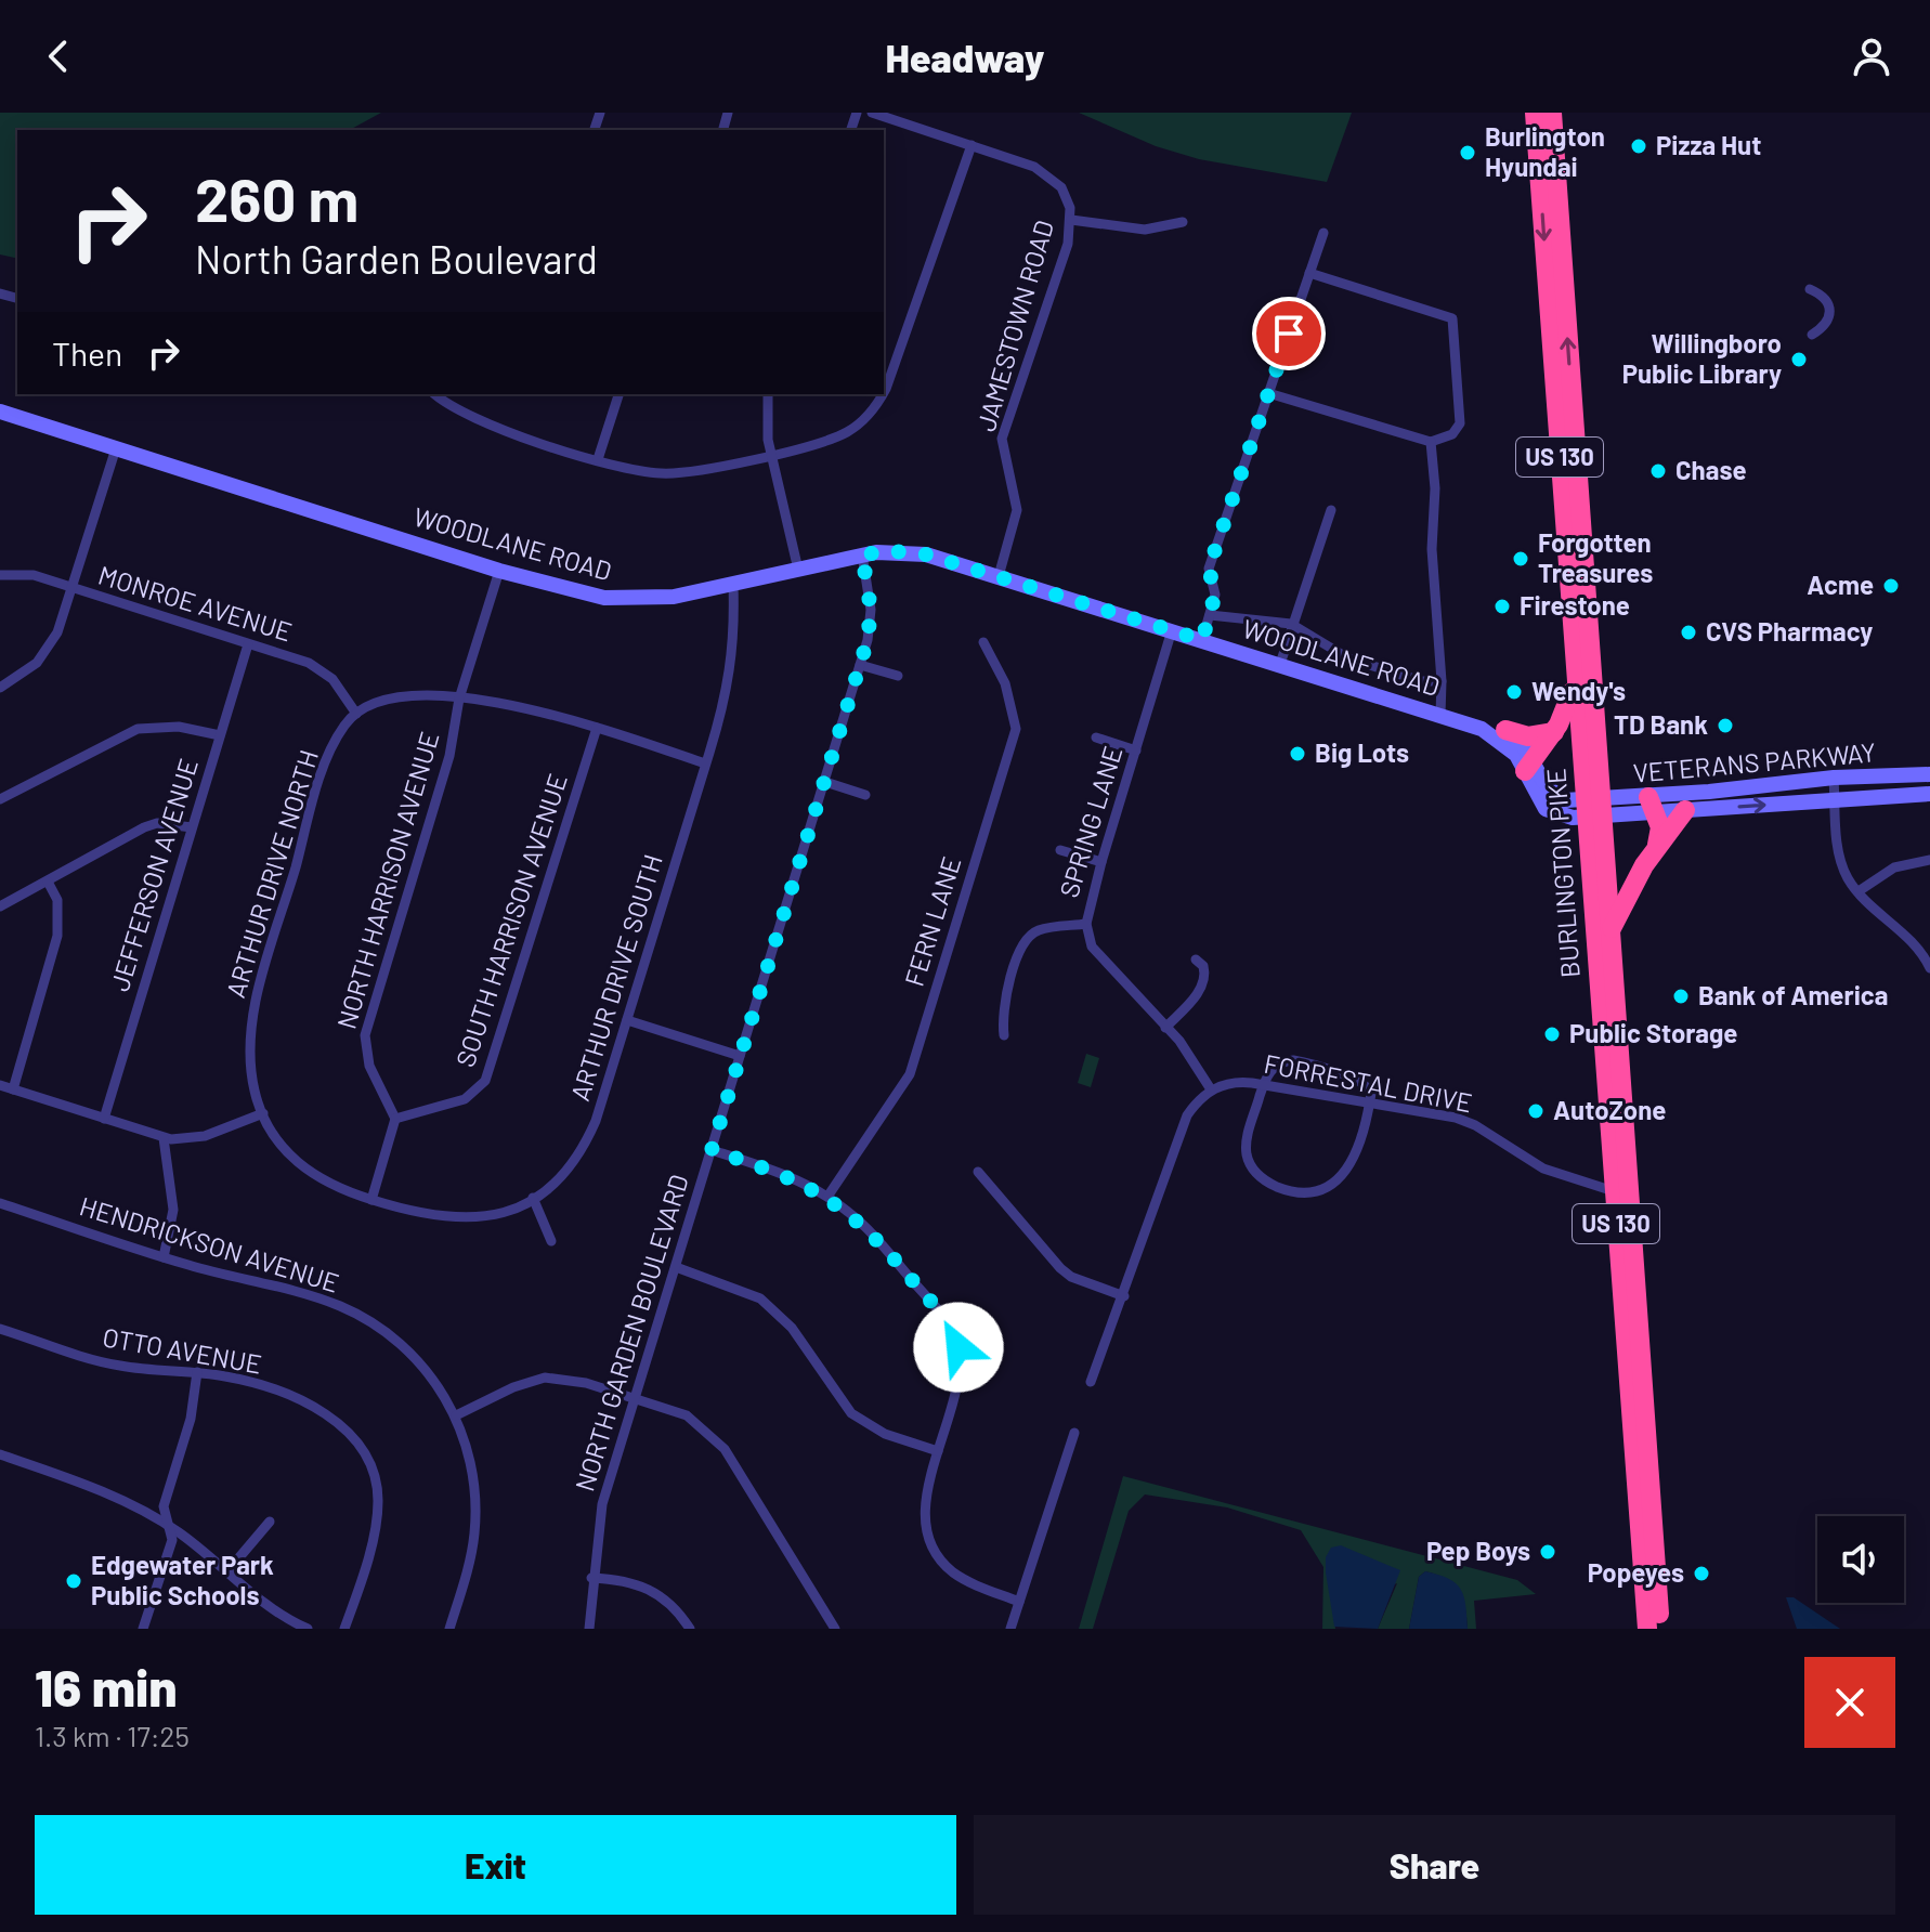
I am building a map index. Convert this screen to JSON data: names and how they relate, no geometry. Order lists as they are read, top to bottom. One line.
{"streets":{"highway":["US 130","BURLINGTON PIKE"],"street":["JAMESTOWN ROAD","WOODLANE ROAD","MONROE AVENUE","VETERANS PARKWAY","SPRING LANE","ARTHUR DRIVE NORTH","JEFFERSON AVENUE","NORTH HARRISON AVENUE","SOUTH HARRISON AVENUE","FERN LANE","ARTHUR DRIVE SOUTH","FORRESTAL DRIVE","HENDRICKSON AVENUE","NORTH GARDEN BOULEVARD","OTTO AVENUE"]},"crossings":[["JAMESTOWN ROAD","WOODLANE ROAD"],["WOODLANE ROAD","VETERANS PARKWAY"],["WOODLANE ROAD","SPRING LANE"],["WOODLANE ROAD","BURLINGTON PIKE"],["WOODLANE ROAD","NORTH HARRISON AVENUE"],["WOODLANE ROAD","ARTHUR DRIVE SOUTH"],["WOODLANE ROAD","NORTH GARDEN BOULEVARD"],["MONROE AVENUE","ARTHUR DRIVE NORTH"],["MONROE AVENUE","JEFFERSON AVENUE"],["VETERANS PARKWAY","BURLINGTON PIKE"],["SPRING LANE","FORRESTAL DRIVE"],["BURLINGTON PIKE","FORRESTAL DRIVE"],["ARTHUR DRIVE NORTH","ARTHUR DRIVE SOUTH"],["NORTH HARRISON AVENUE","SOUTH HARRISON AVENUE"]],"places":["Pizza Hut","Burlington Hyundai","Willingboro Public Library","Chase","Forgotten Treasures","Acme","Firestone","CVS Pharmacy","Wendy's","TD Bank","Big Lots","Bank of America","Public Storage","AutoZone","Pep Boys","Popeyes","Edgewater Park Public Schools"],"page":{"header":"Headway","turn":["260 m","North Garden Boulevard"],"then":"Then","heading":["16 min","1.3 km · 17:25"],"buttons":["Exit","Share"]}}
